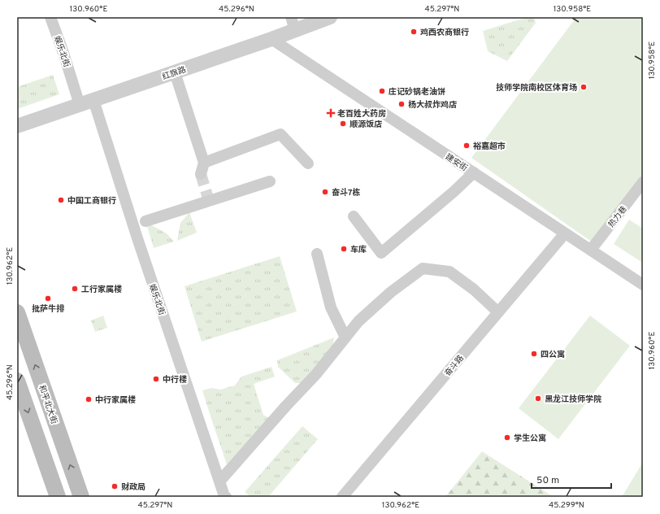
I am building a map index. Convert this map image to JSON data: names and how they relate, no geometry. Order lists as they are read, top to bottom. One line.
{"streets":{"main road":["和平北大街"],"street":["娱乐北街","红旗路","建安街","热力巷","奋斗路"]},"crossings":[["娱乐北街","红旗路"],["红旗路","建安街"],["建安街","热力巷"],["建安街","奋斗路"]],"places":{"other":["鸡西农商银行","技师学院南校区体育场","庄记砂锅老油饼","杨大叔炸鸡店","顺源饭店","裕嘉超市","奋斗7栋","中国工商银行","车库","工行家属楼","批萨牛排","四公寓","中行楼","黑龙江技师学院","中行家属楼","学生公寓","财政局"],"health":["老百姓大药房"]},"scale_bar":"50 m","coordinates":["130.960°E","45.296°N","45.297°N","130.958°E","130.962°E","45.299°N"]}
